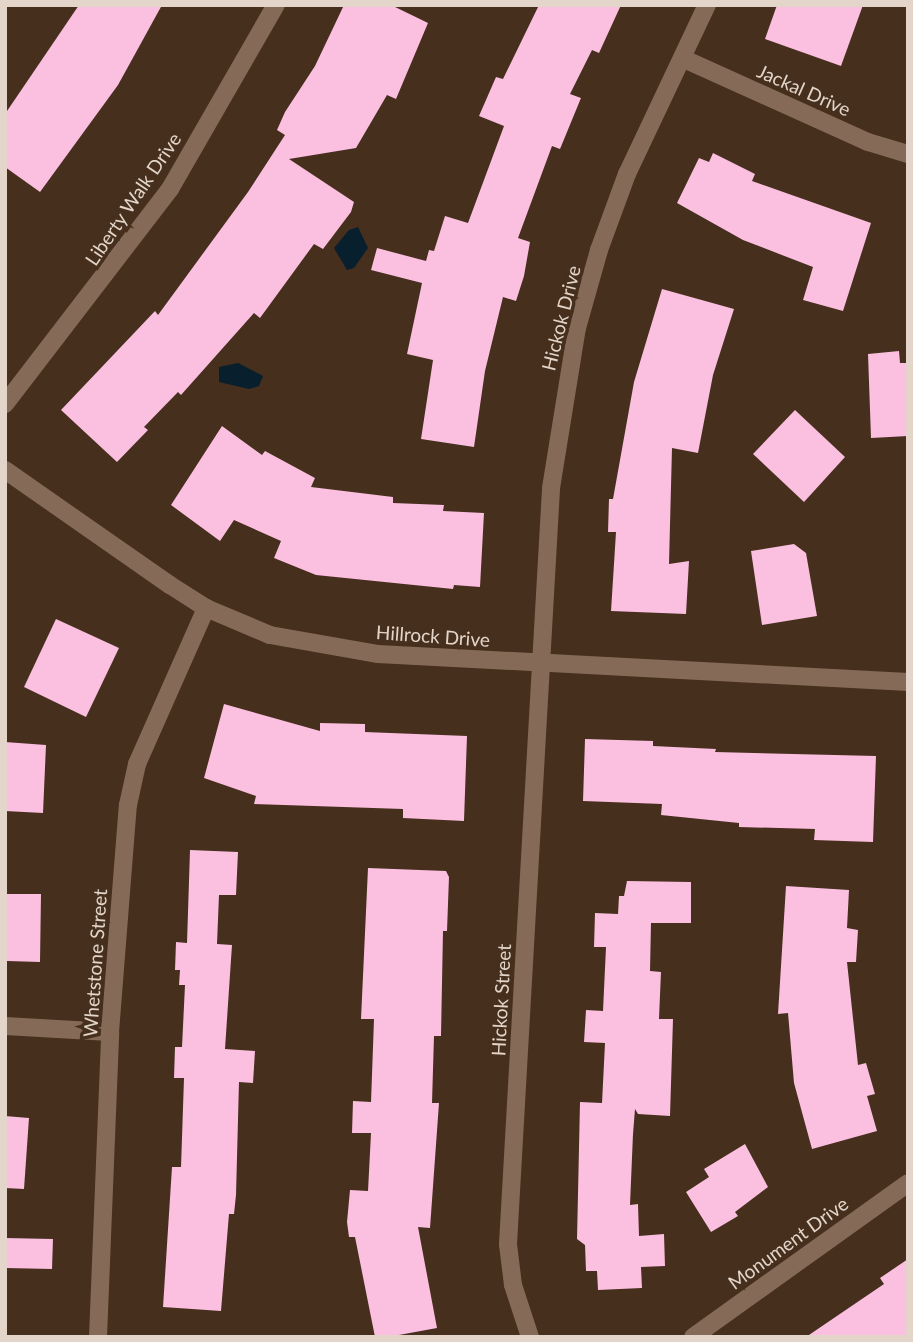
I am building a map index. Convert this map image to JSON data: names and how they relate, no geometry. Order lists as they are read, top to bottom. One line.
{"streets":{"street":["Jackal Drive","Liberty Walk Drive","Hickok Drive","Hillrock Drive","Whetstone Street","Hickok Street","Monument Drive"]},"crossings":[["Jackal Drive","Hickok Drive"],["Hickok Drive","Hillrock Drive"],["Hickok Drive","Hickok Street"],["Hillrock Drive","Whetstone Street"],["Hillrock Drive","Hickok Street"]]}
